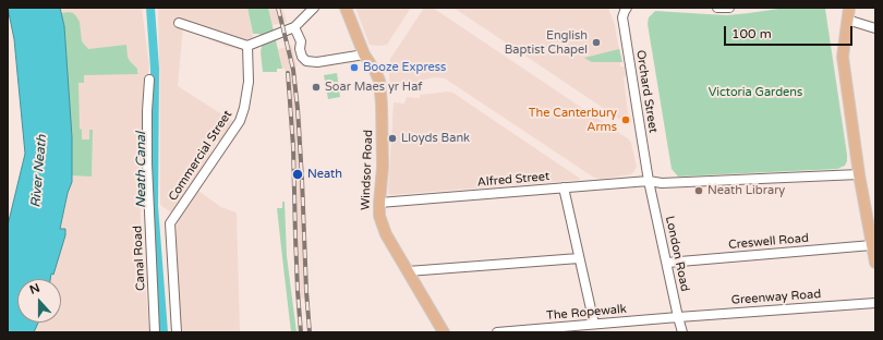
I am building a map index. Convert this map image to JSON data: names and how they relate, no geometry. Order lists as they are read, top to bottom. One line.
{"streets":{"main road":["Windsor Road"],"street":["Orchard Street","Commercial Street","Alfred Street","Creswell Road","London Road","Canal Road","Greenway Road","The Ropewalk"]},"crossings":[["Orchard Street","Alfred Street"],["Orchard Street","London Road"],["Windsor Road","Alfred Street"],["Alfred Street","London Road"],["Creswell Road","London Road"],["London Road","Greenway Road"],["London Road","The Ropewalk"],["Greenway Road","The Ropewalk"]],"water":["Neath Canal","River Neath"],"parks":["Victoria Gardens"],"places":["English Baptist Chapel","Booze Express","Soar Maes yr Haf","The Canterbury Arms","Lloyds Bank","Neath","Neath Library"],"scale_bar":"100 m","north":"top"}
